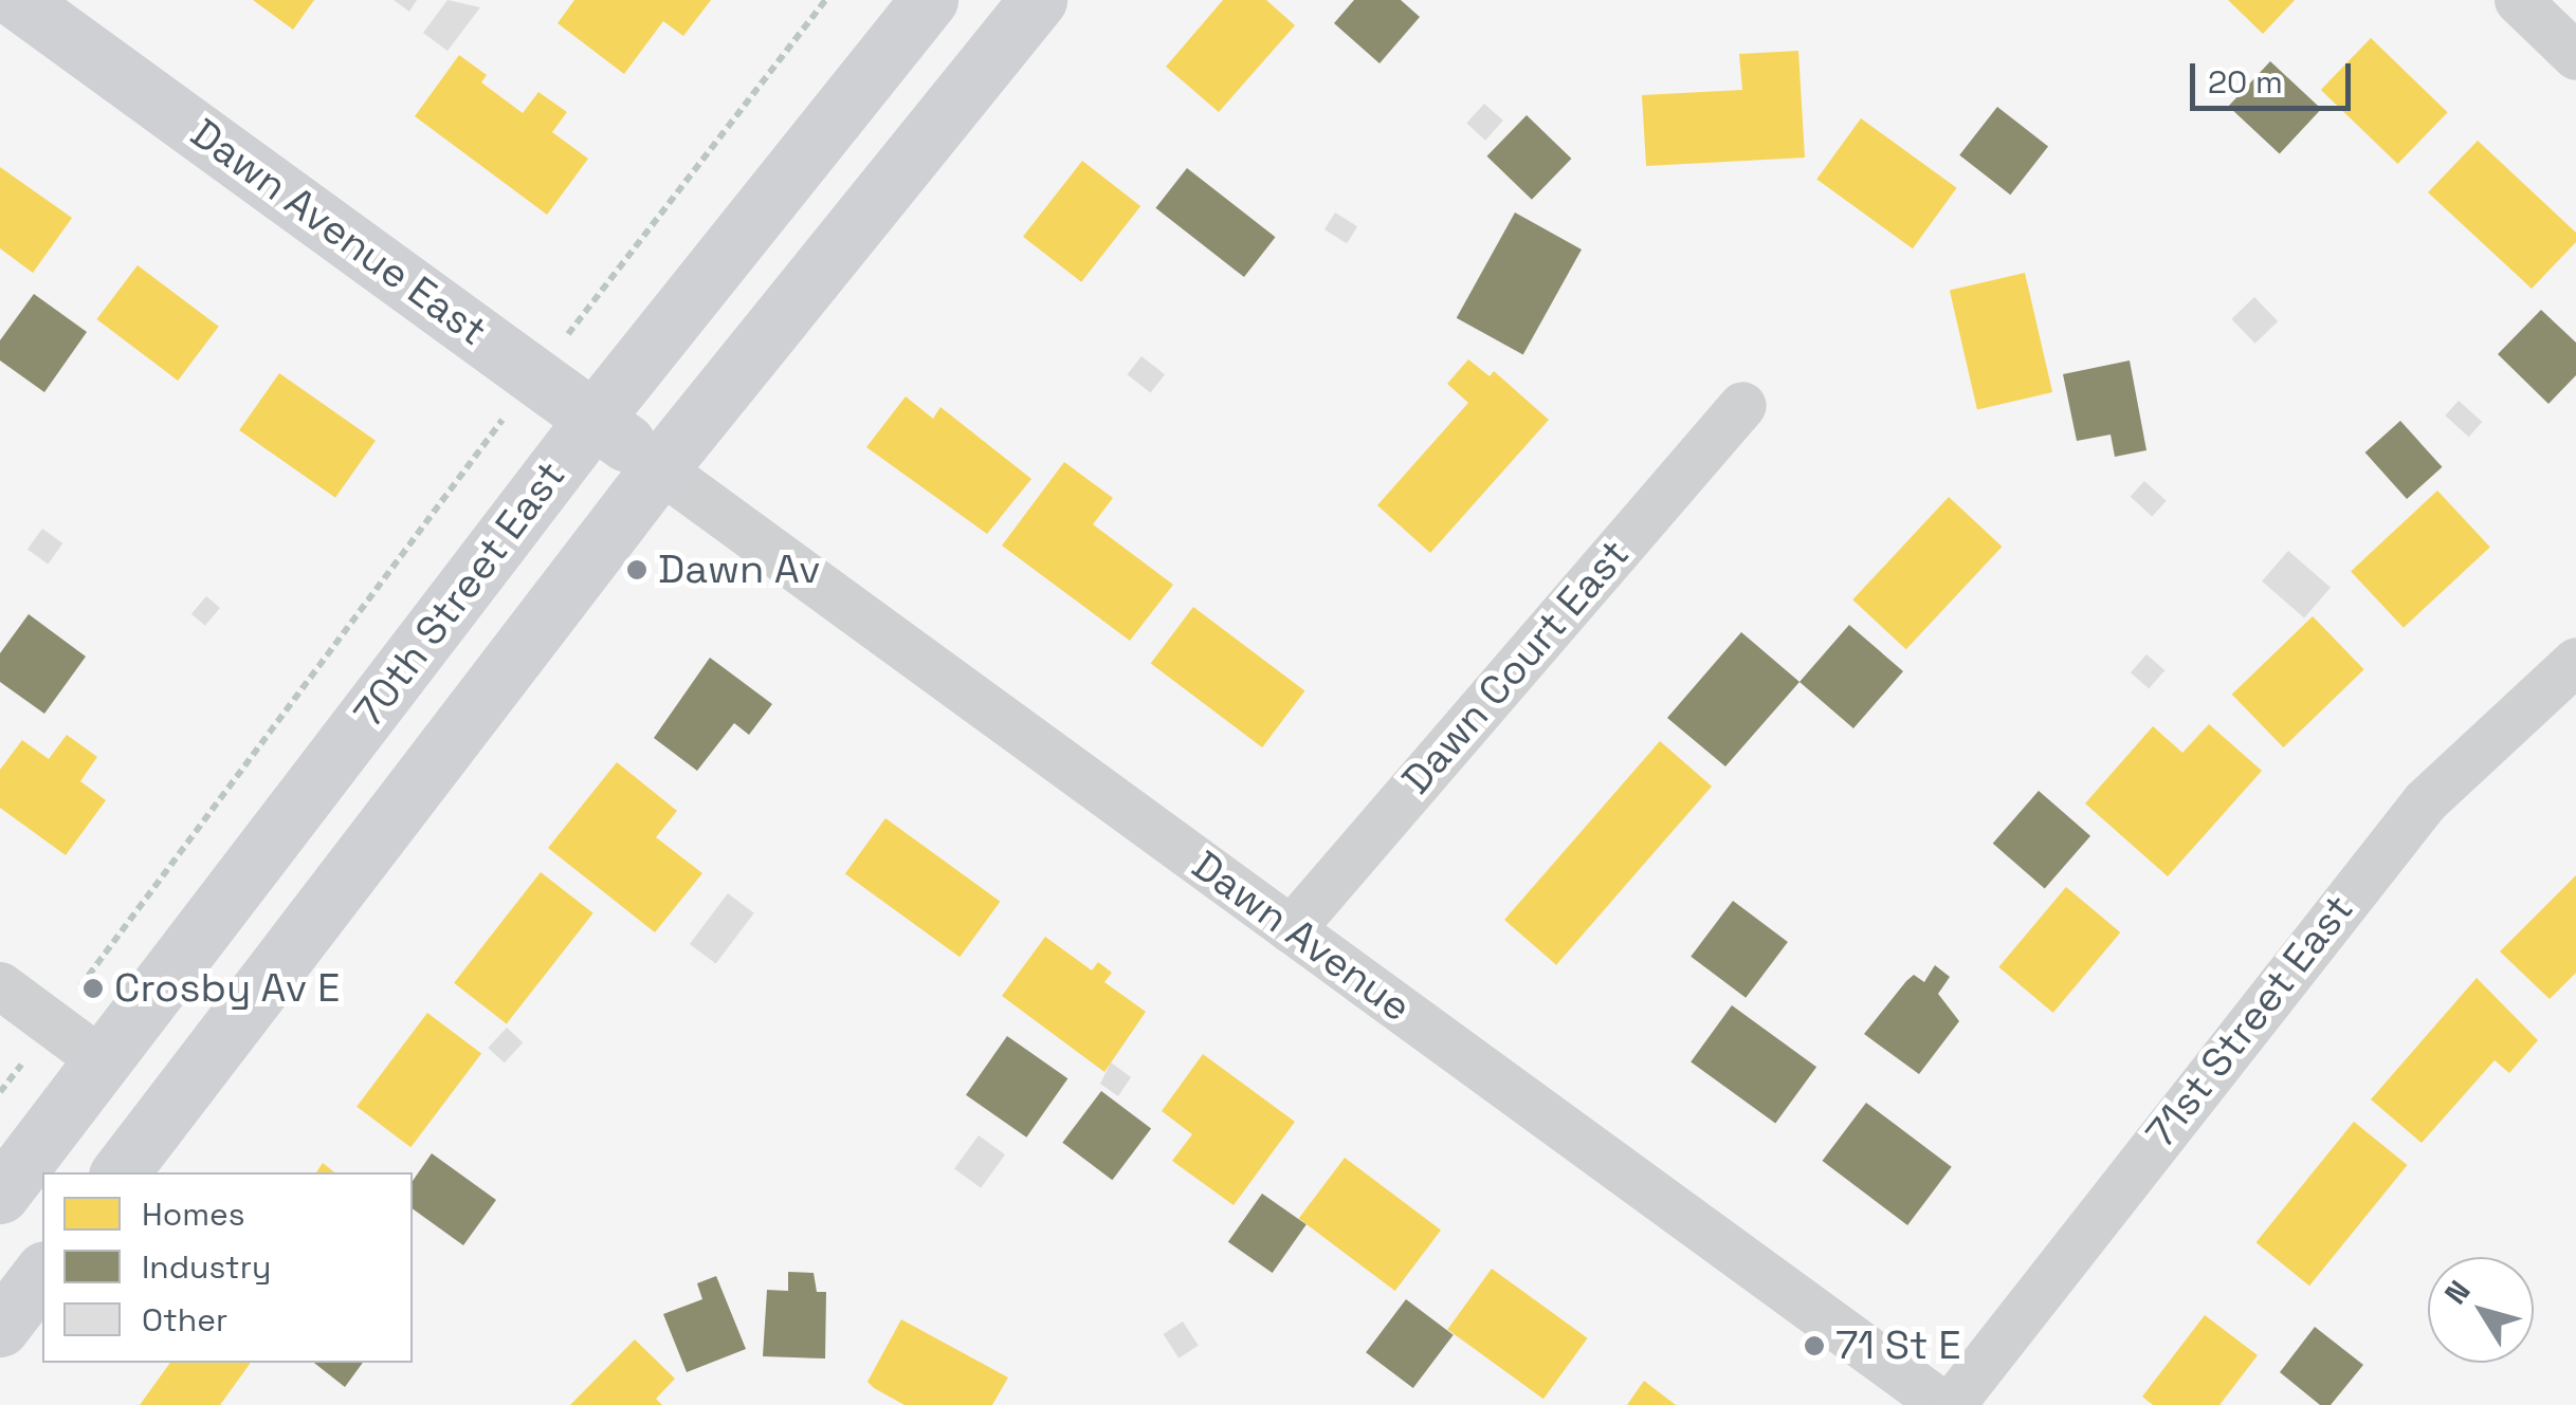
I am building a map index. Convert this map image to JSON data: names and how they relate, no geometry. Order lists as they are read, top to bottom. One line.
{"streets":{"main road":["Dawn Avenue East","70th Street East"],"street":["Dawn Court East","Dawn Avenue","71st Street East"]},"crossings":[["Dawn Avenue East","70th Street East"],["Dawn Avenue East","Dawn Avenue"],["70th Street East","Dawn Avenue"],["Dawn Court East","Dawn Avenue"],["Dawn Avenue","71st Street East"]],"places":["Dawn Av","Crosby Av E","71 St E"],"legend":["Homes","Industry","Other"],"scale_bar":"20 m","north":"top left"}
